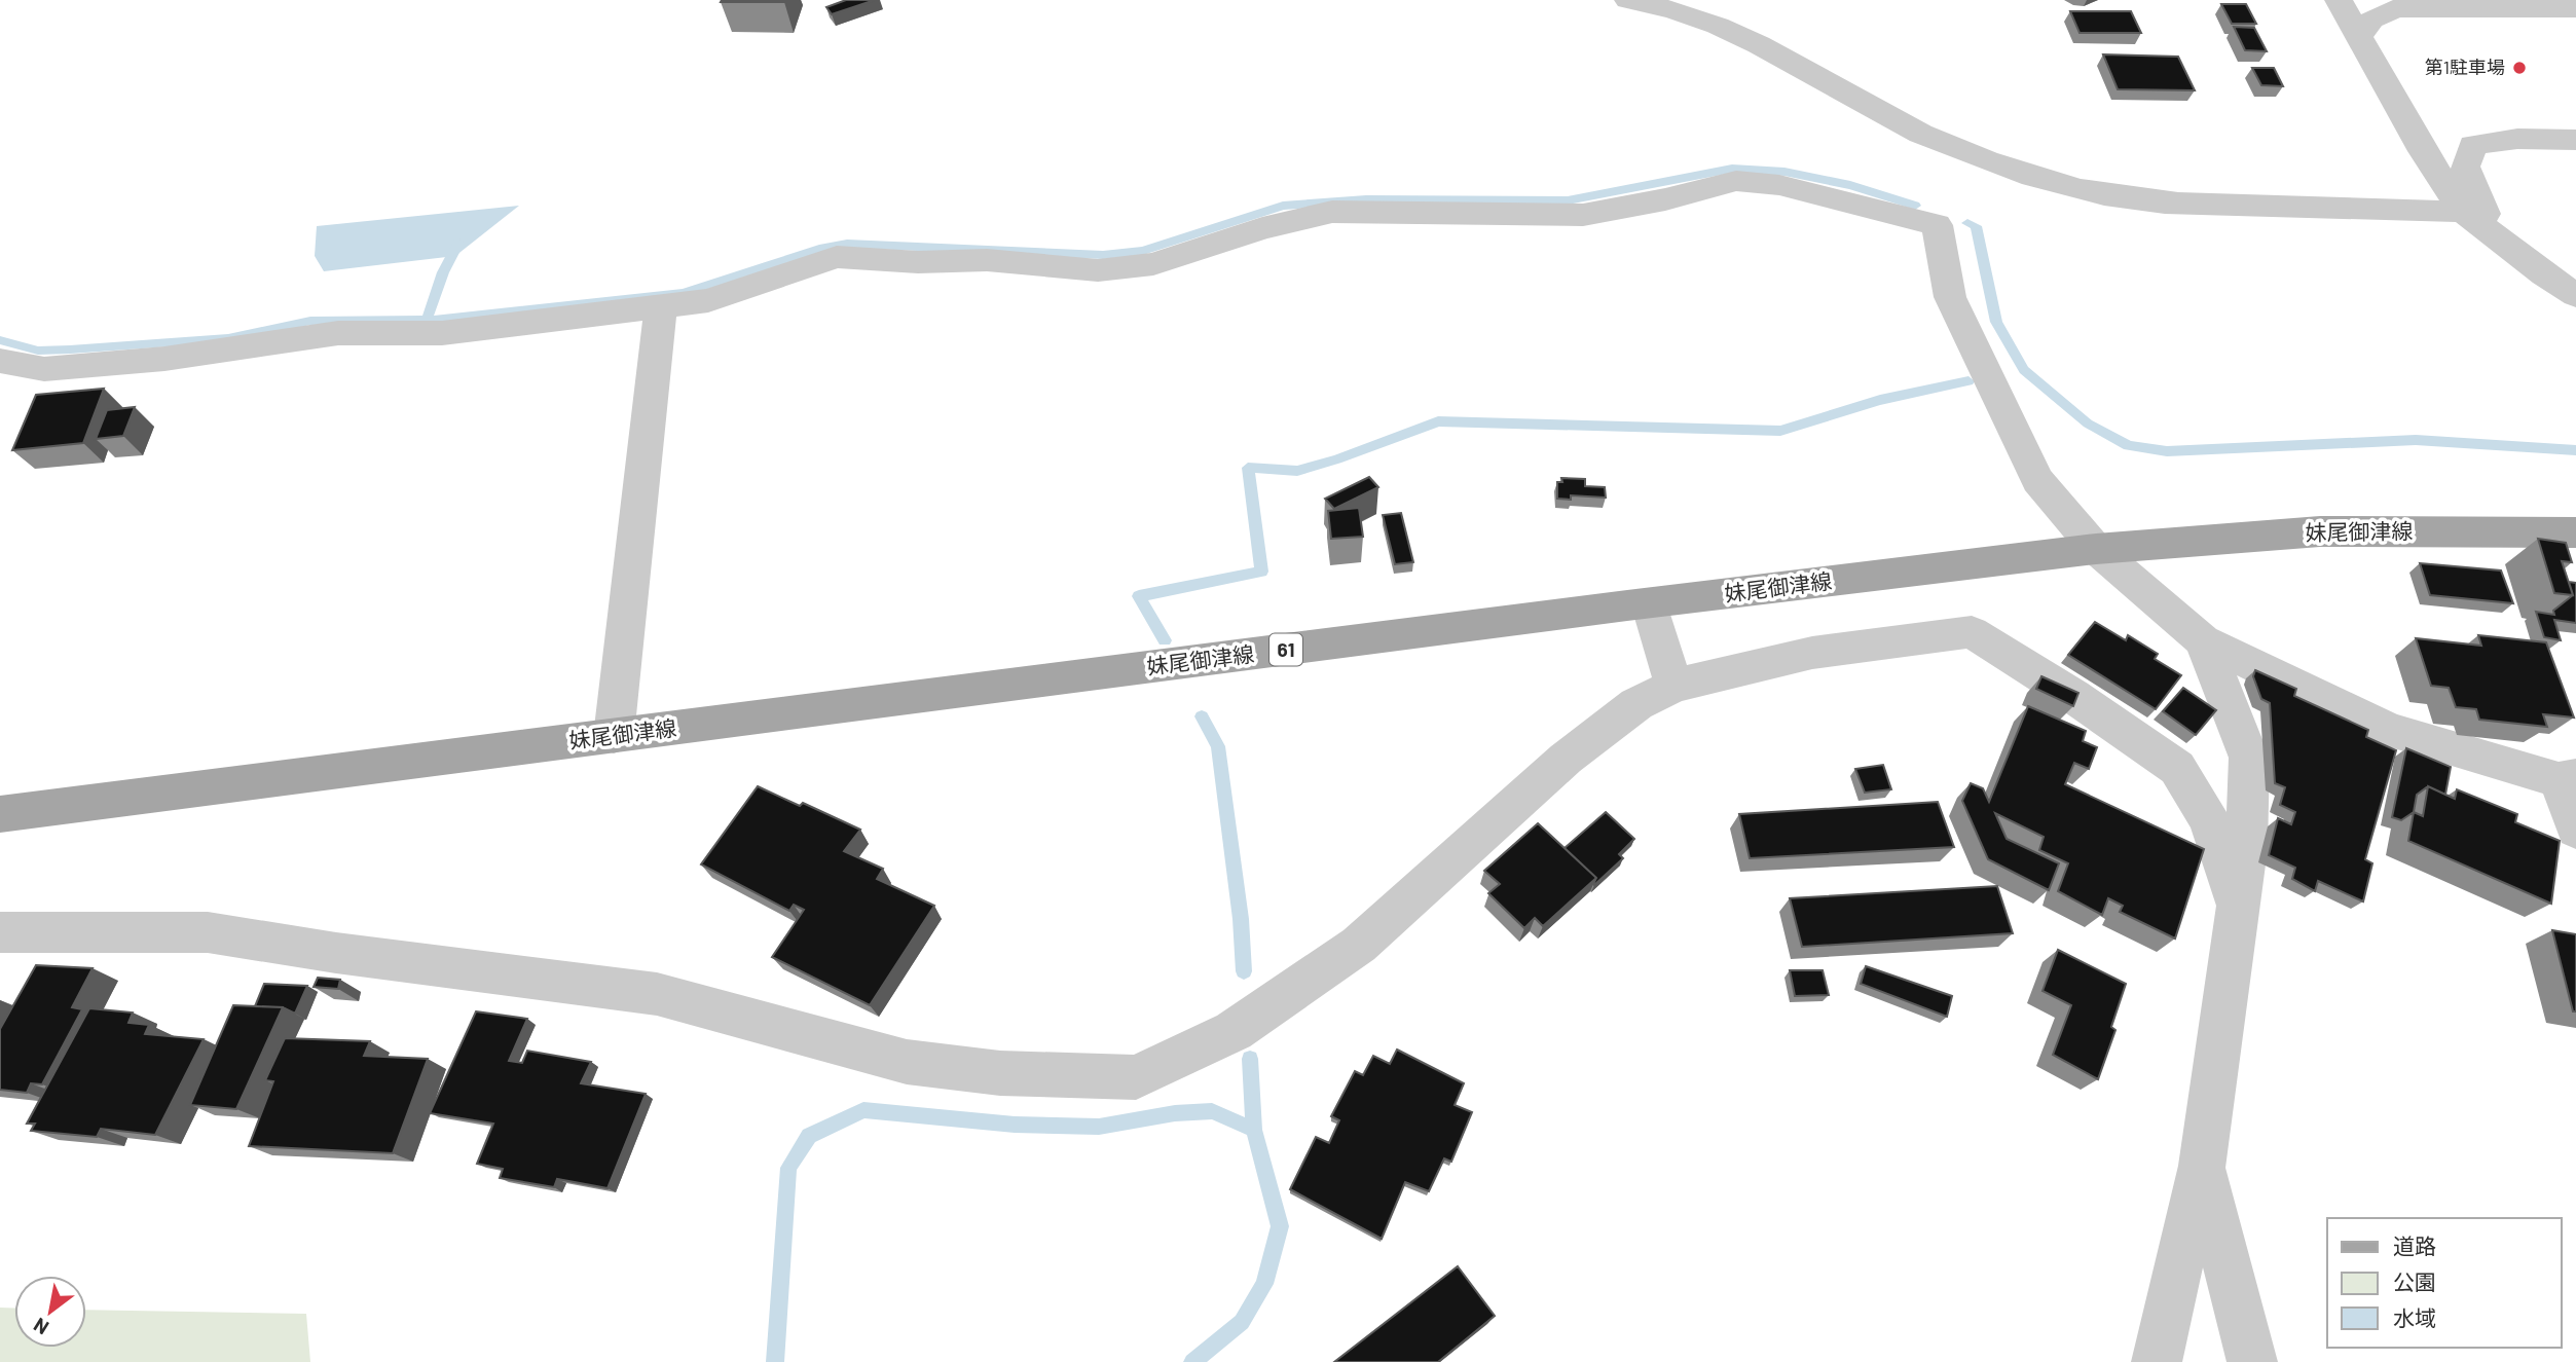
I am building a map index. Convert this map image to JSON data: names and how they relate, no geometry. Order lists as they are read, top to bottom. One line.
{"streets":{"main road":["妹尾御津線","61"]},"places":["第1駐車場"],"legend":["道路","公園","水域"],"north":"bottom left"}
